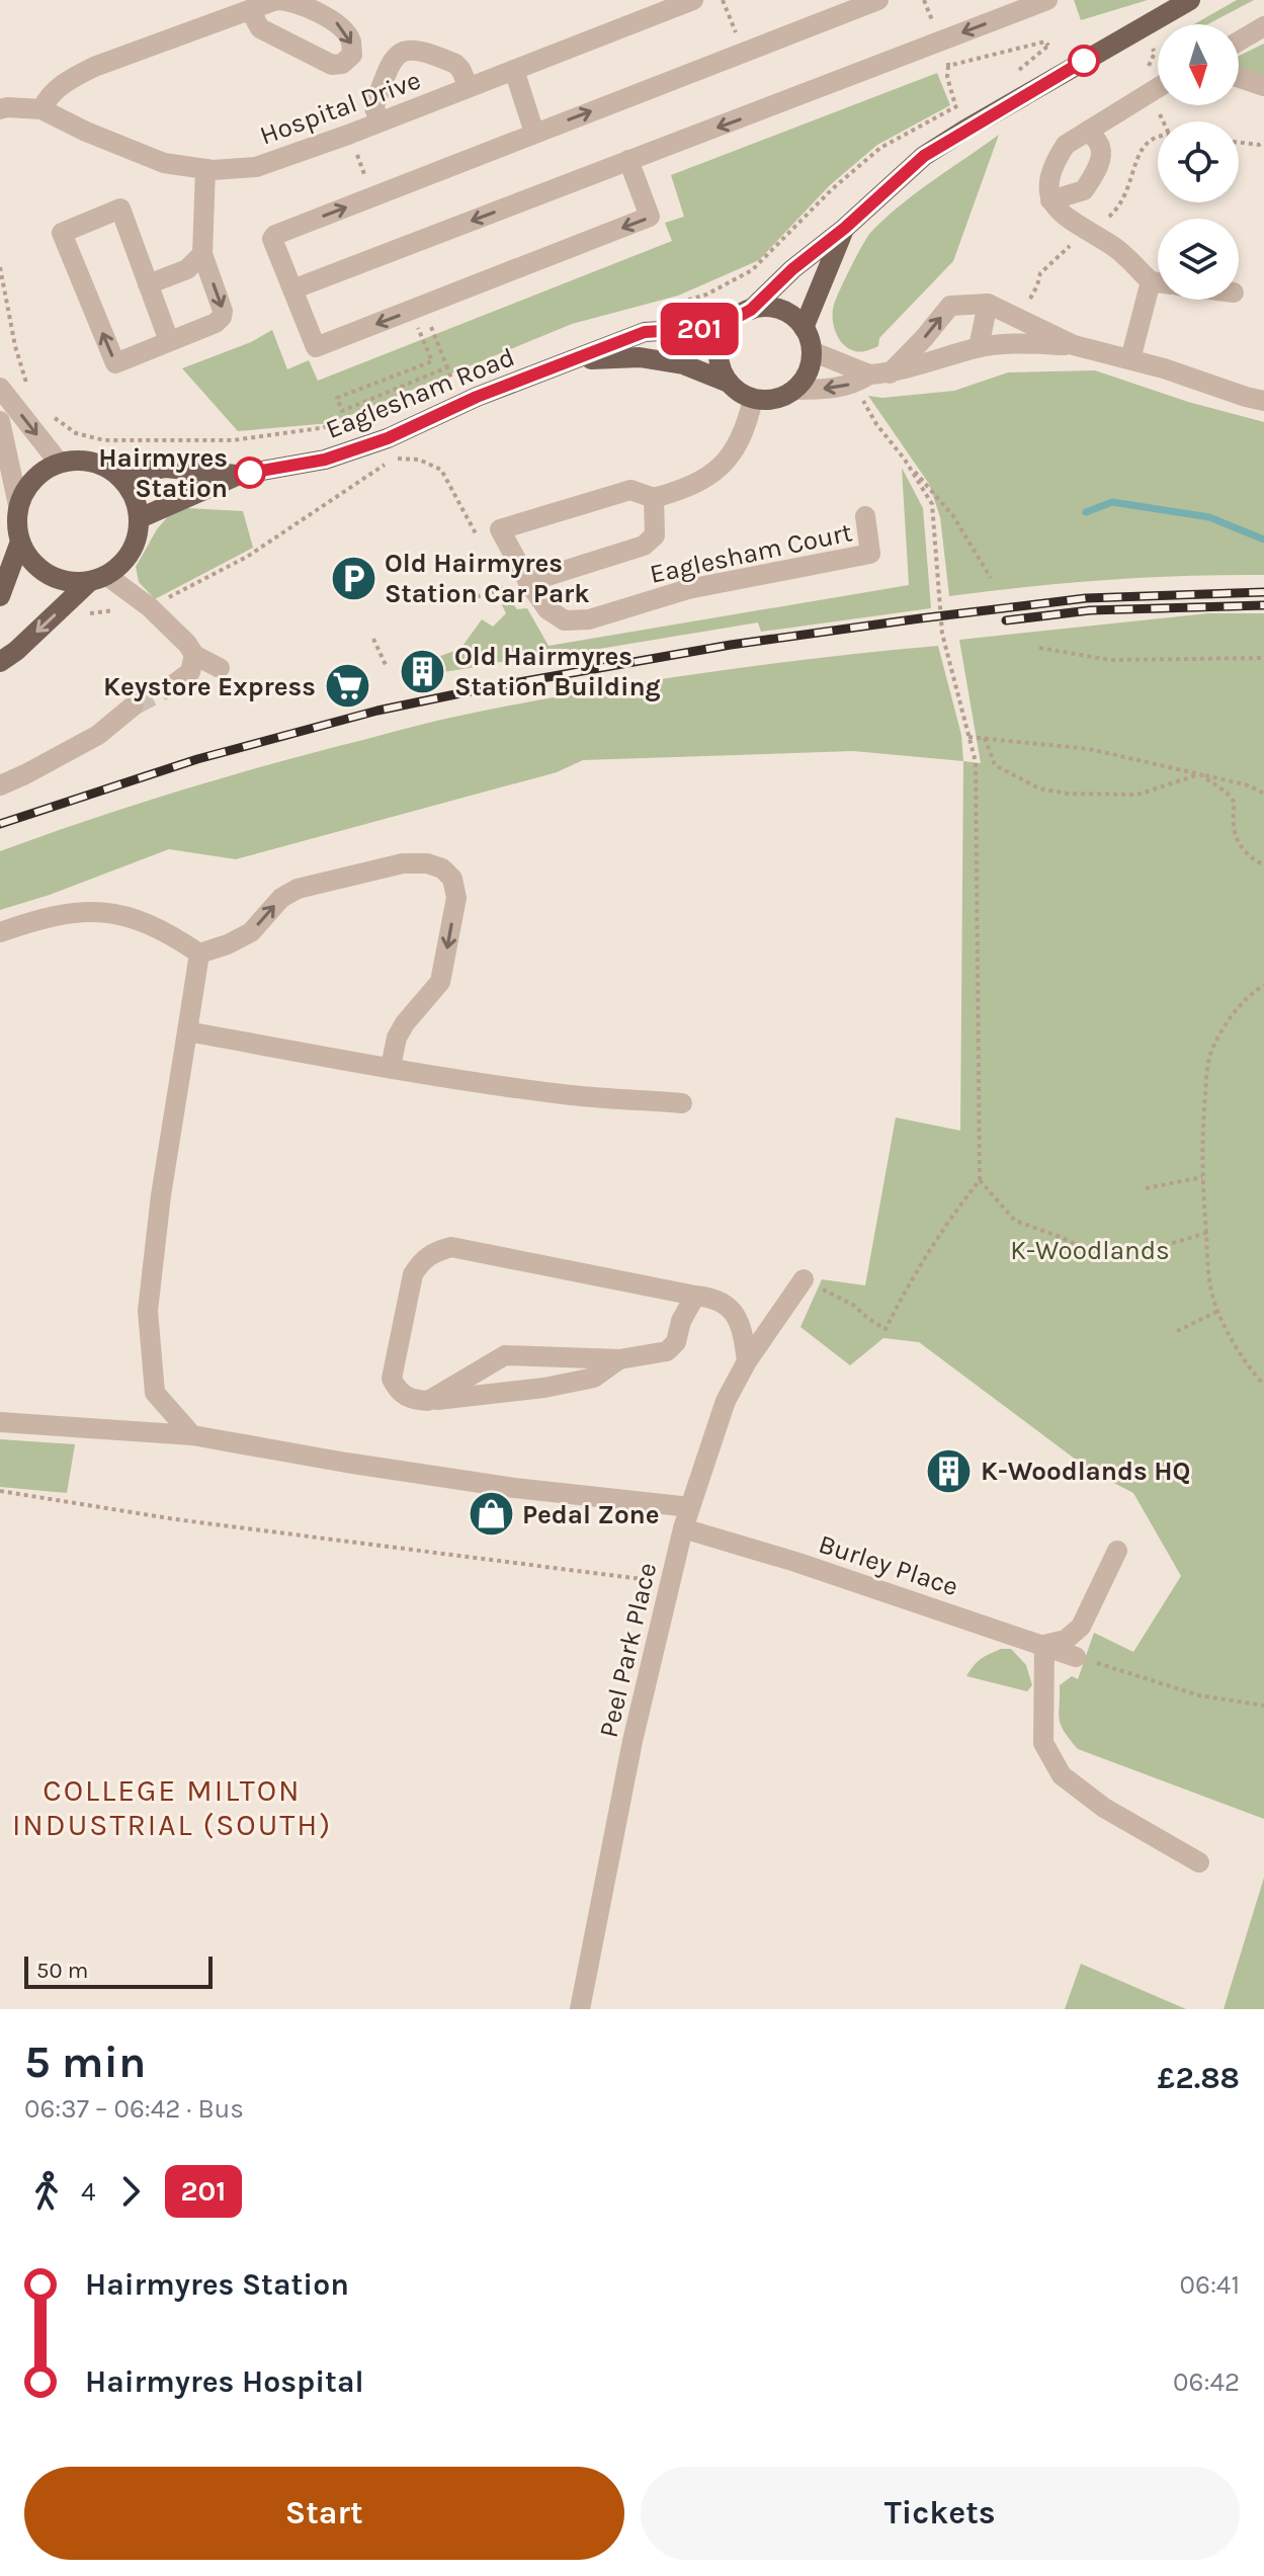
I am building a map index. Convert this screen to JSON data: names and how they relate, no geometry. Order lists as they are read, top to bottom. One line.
{"streets":{"main road":["Eaglesham Road"],"street":["Hospital Drive","Eaglesham Court","Burley Place","Peel Park Place"]},"crossings":[["Eaglesham Road","Eaglesham Court"],["Burley Place","Peel Park Place"]],"districts":["COLLEGE MILTON INDUSTRIAL (SOUTH)"],"parks":["K-Woodlands"],"places":{"other":["Hairmyres Station"],"parking":["Old Hairmyres Station Car Park"],"building":["Old Hairmyres Station Building","K-Woodlands HQ"],"supermarket":["Keystore Express"],"shop":["Pedal Zone"]},"lines":["bus line 201"],"scale_bar":"50 m","north":"bottom","page":{"on_map":"201","scale":"50 m","heading":["5 min","06:37 – 06:42 · Bus","£2.88"],"legs":["4","201"],"list":[{"name":"Hairmyres Station","value":"06:41"},{"name":"Hairmyres Hospital","value":"06:42"}],"buttons":["Start","Tickets"]}}
